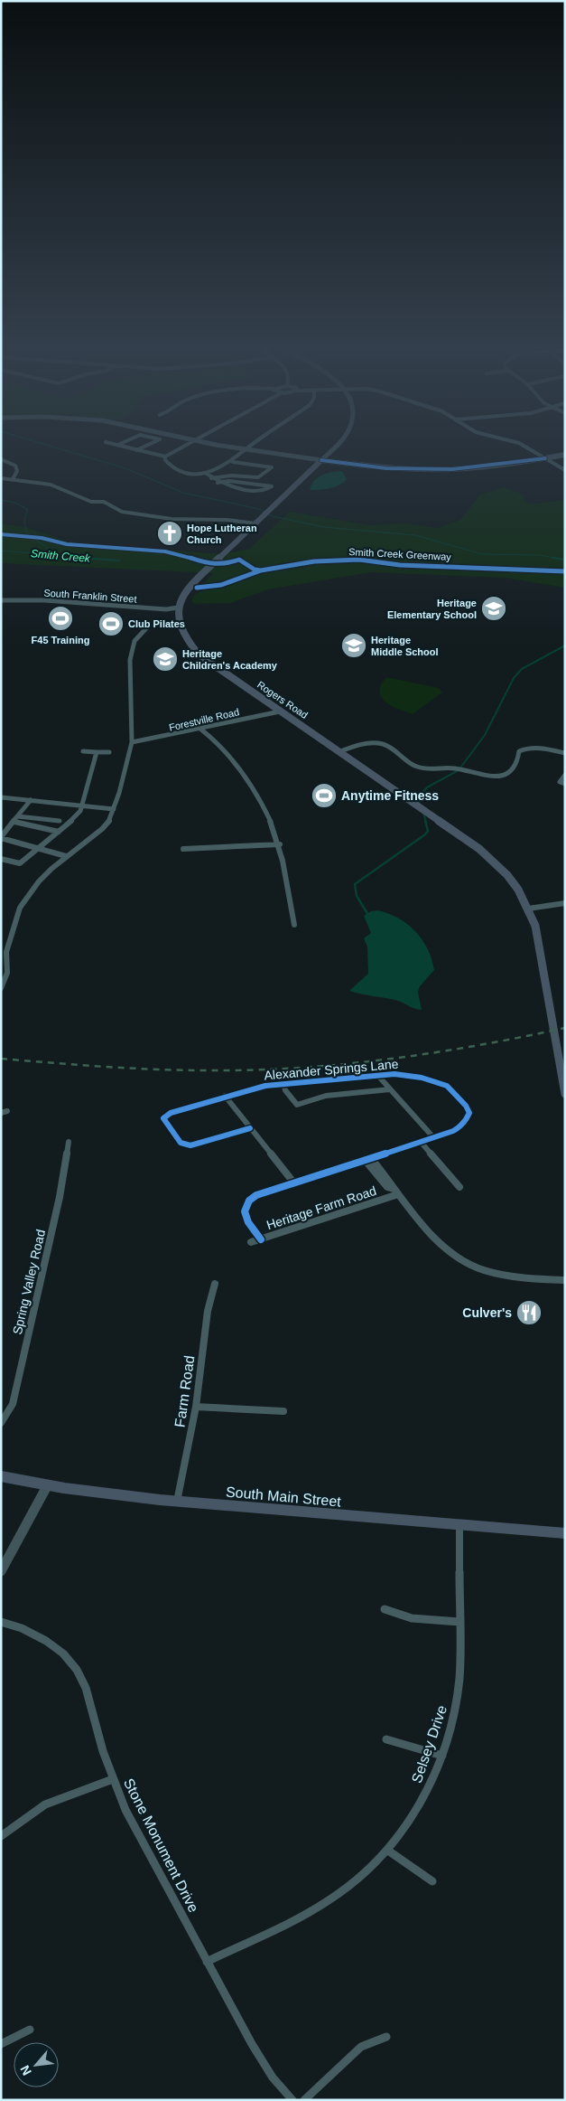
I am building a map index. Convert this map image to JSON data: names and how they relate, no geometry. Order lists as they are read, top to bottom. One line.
{"streets":{"main road":["Rogers Road","South Main Street"],"street":["South Franklin Street","Forestville Road","Alexander Springs Lane","Heritage Farm Road","Spring Valley Road","Farm Road","Selsey Drive","Stone Monument Drive"],"cycle path":["Smith Creek Greenway"]},"crossings":[["South Franklin Street","Rogers Road"],["Rogers Road","Forestville Road"],["Alexander Springs Lane","Heritage Farm Road"],["Farm Road","South Main Street"],["South Main Street","Selsey Drive"],["Selsey Drive","Stone Monument Drive"]],"water":["Smith Creek"],"places":{"church":["Hope Lutheran Church"],"school or university":["Heritage Elementary School","Heritage Middle School","Heritage Children's Academy"],"sports":["F45 Training","Club Pilates","Anytime Fitness"],"restaurant":["Culver's"]},"north":"bottom left"}
